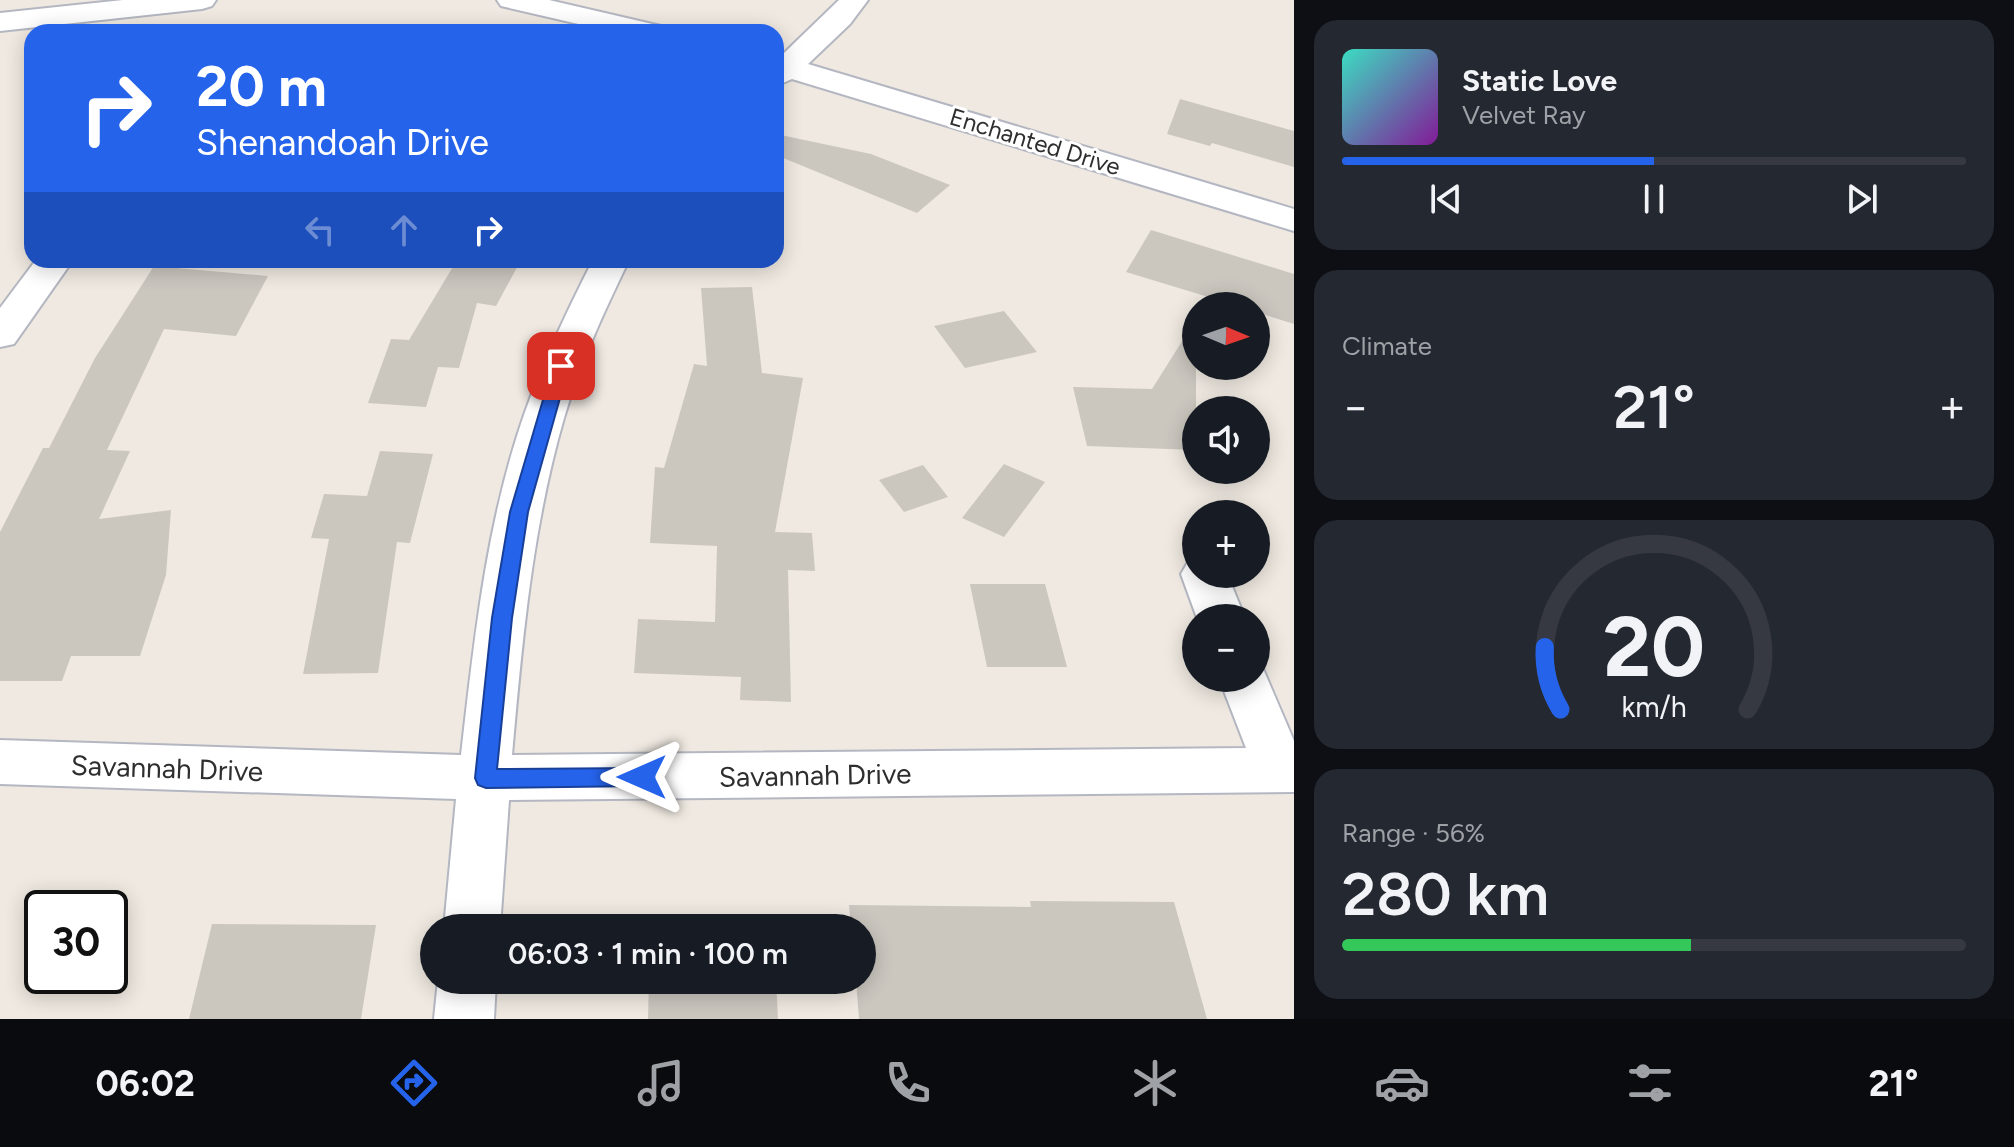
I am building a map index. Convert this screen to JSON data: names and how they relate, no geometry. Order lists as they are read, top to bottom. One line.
{"streets":{"street":["Enchanted Drive","Savannah Drive"]},"north":"right","page":{"turn":["20 m","Shenandoah Drive"],"song":["Static Love","Velvet Ray"],"tile":["Climate",["Range · 56%","280 km"]],"map_buttons":["+","−"],"heat":["−","21°","+"],"limit":"30","trip":"06:03 · 1 min · 100 m","tabs":["06:02","21°"],"gauge":["20","km/h"]}}
